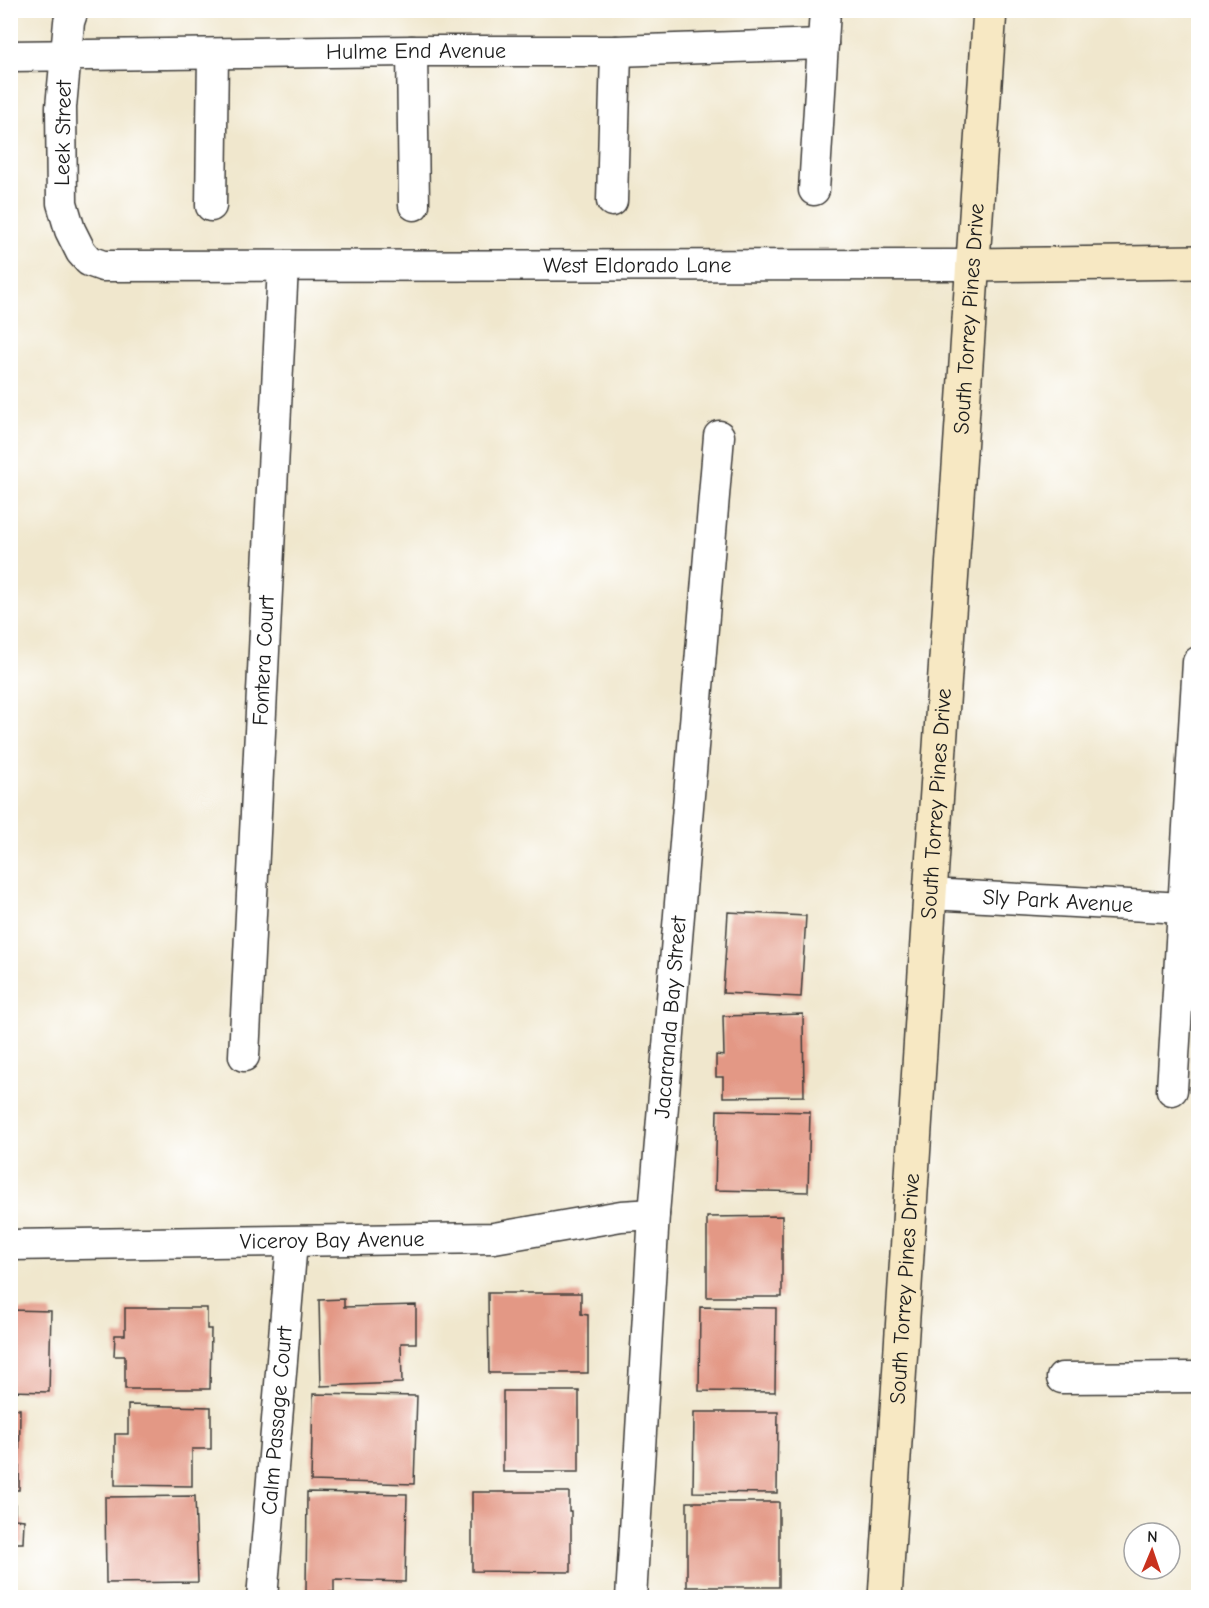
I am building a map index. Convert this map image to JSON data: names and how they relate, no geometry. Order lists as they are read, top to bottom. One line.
{"streets":{"street":["Hulme End Avenue","Leek Street","West Eldorado Lane","South Torrey Pines Drive","Fontera Court","Sly Park Avenue","Jacaranda Bay Street","Viceroy Bay Avenue","Calm Passage Court"]},"crossings":[["Hulme End Avenue","Leek Street"],["Leek Street","West Eldorado Lane"],["West Eldorado Lane","South Torrey Pines Drive"],["West Eldorado Lane","Fontera Court"],["South Torrey Pines Drive","Sly Park Avenue"],["Jacaranda Bay Street","Viceroy Bay Avenue"],["Viceroy Bay Avenue","Calm Passage Court"]],"north":"top"}
